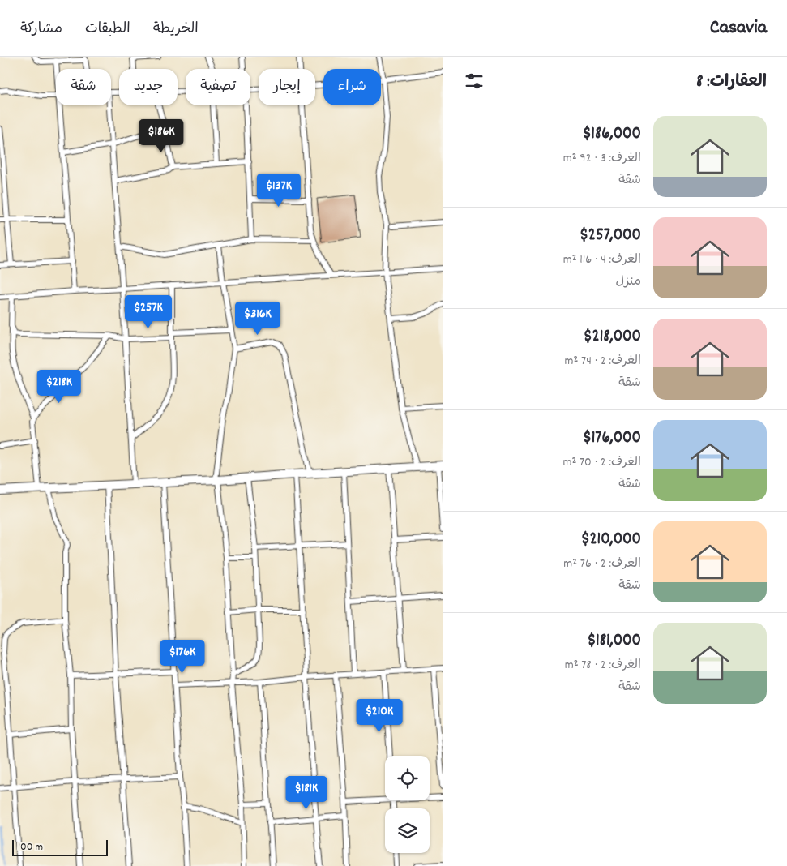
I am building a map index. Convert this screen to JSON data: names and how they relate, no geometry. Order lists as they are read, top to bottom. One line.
{"scale_bar":"100 m","page":{"header":"Casavia","nav":["الخريطة","الطبقات","مشاركة"],"heading":"العقارات: 8","chip":["شراء","إيجار","تصفية","جديد","شقة"],"list":[{"name":"$186,000","note":"الغرف: 3 · 92 m² · شقة"},{"name":"$257,000","note":"الغرف: 4 · 116 m² · منزل"},{"name":"$218,000","note":"الغرف: 2 · 74 m² · شقة"},{"name":"$176,000","note":"الغرف: 2 · 70 m² · شقة"},{"name":"$210,000","note":"الغرف: 2 · 76 m² · شقة"},{"name":"$181,000","note":"الغرف: 2 · 78 m² · شقة"}],"price":["$186K","$137K","$257K","$316K","$218K","$176K","$210K","$181K"],"scale":"100 m"}}
